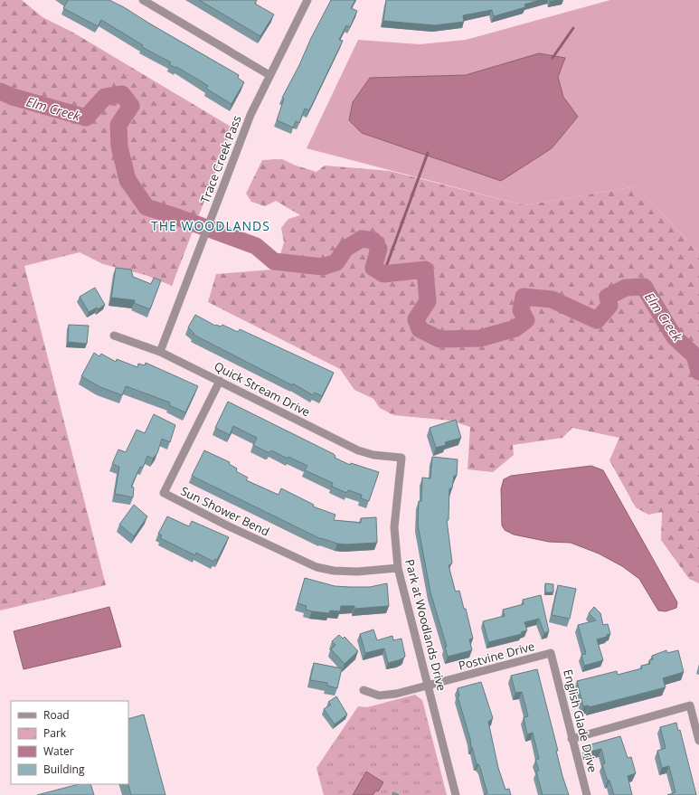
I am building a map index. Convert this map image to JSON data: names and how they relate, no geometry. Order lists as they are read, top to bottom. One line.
{"streets":{"street":["Trace Creek Pass","Quick Stream Drive","Sun Shower Bend","Park at Woodlands Drive","Postvine Drive","English Glade Drive"]},"crossings":[["Trace Creek Pass","Quick Stream Drive"],["Quick Stream Drive","Sun Shower Bend"],["Quick Stream Drive","Park at Woodlands Drive"],["Sun Shower Bend","Park at Woodlands Drive"],["Park at Woodlands Drive","Postvine Drive"],["Postvine Drive","English Glade Drive"]],"districts":["THE WOODLANDS"],"water":["Elm Creek"],"legend":["Road","Park","Water","Building"]}
